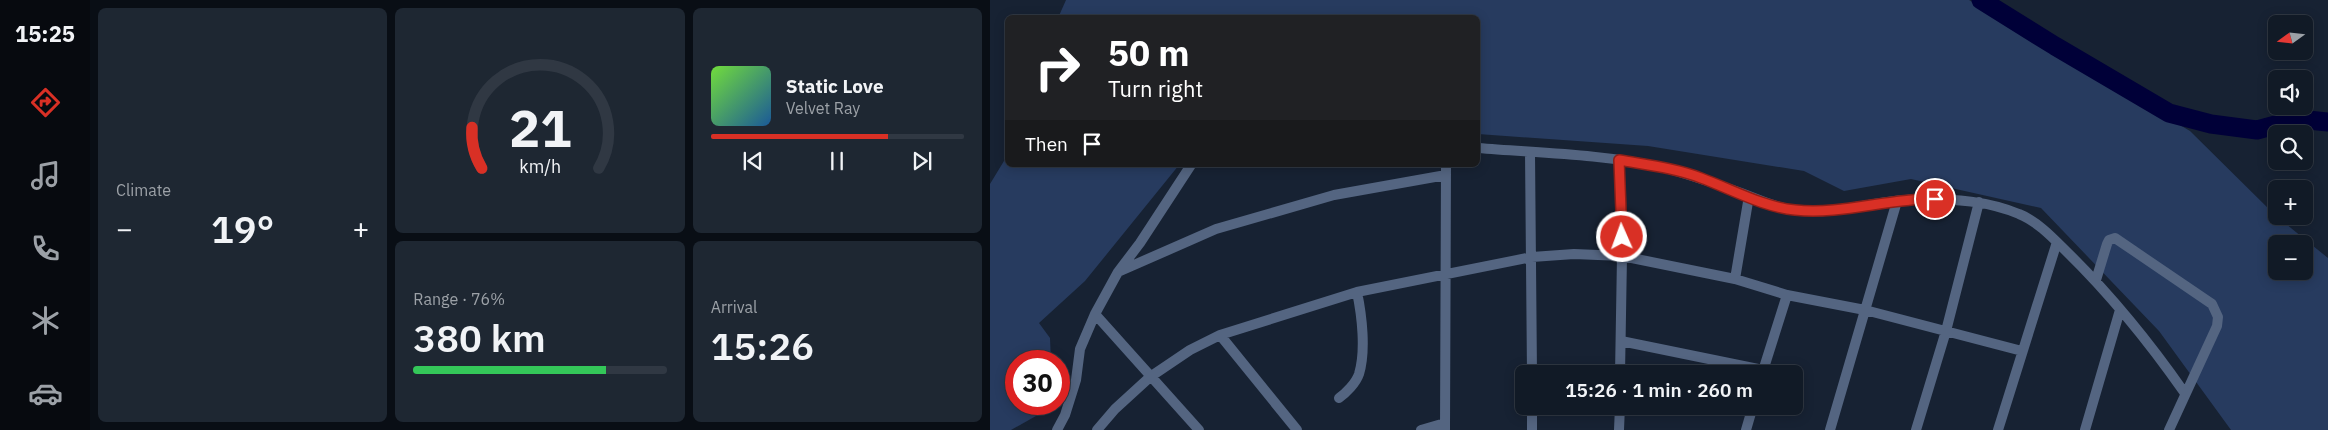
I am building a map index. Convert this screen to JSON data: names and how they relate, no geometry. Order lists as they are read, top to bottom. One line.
{"north":"left","page":{"tabs":"15:25","tile":["Climate",["Range · 76%","380 km"],["Arrival","15:26"]],"map_buttons":["+","−"],"turn":["50 m","Turn right"],"song":["Static Love","Velvet Ray"],"then":"Then","heat":["−","19°","+"],"limit":"30","trip":"15:26 · 1 min · 260 m","gauge":["21","km/h"]}}
